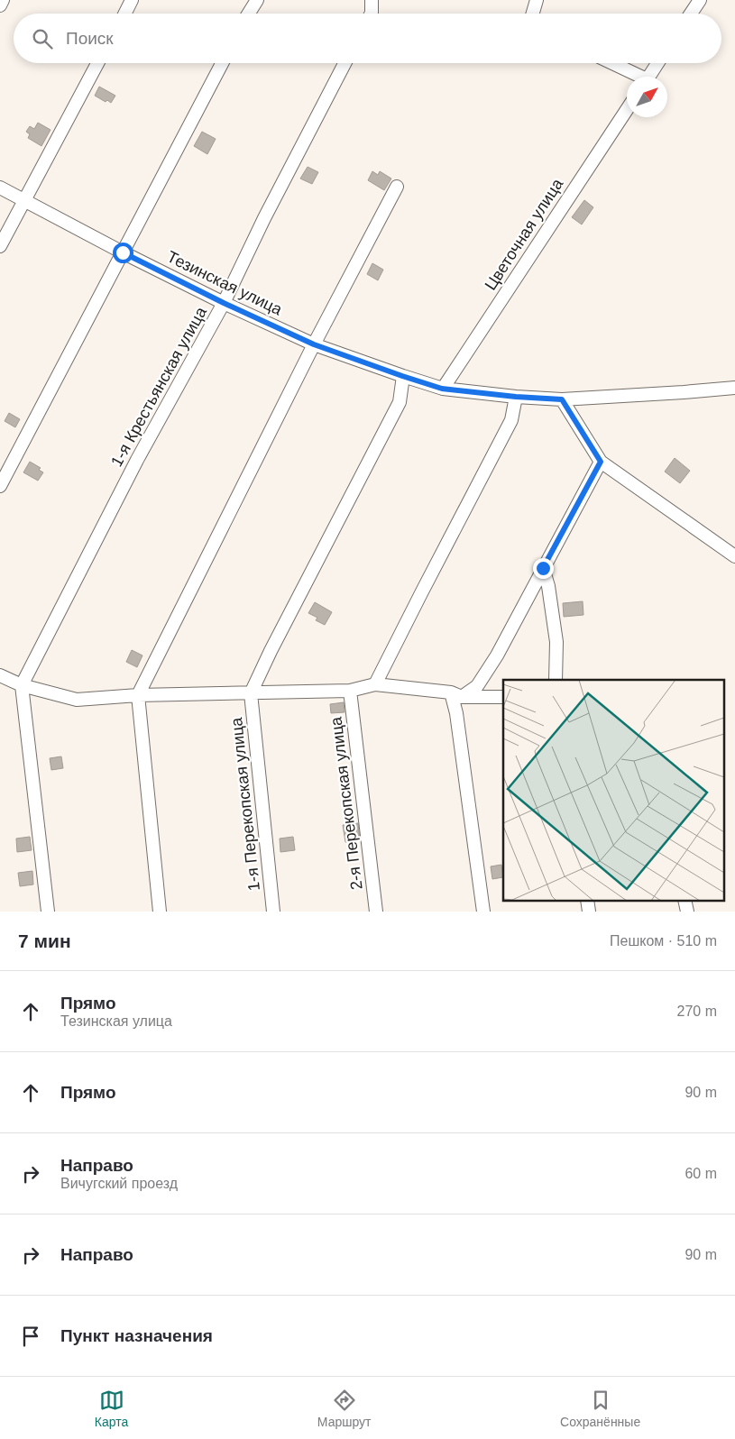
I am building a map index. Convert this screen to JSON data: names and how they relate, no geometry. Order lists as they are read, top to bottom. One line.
{"streets":{"street":["Цветочная улица","Тезинская улица","1-я Крестьянская улица","2-я Перекопская улица","1-я Перекопская улица"]},"crossings":[["Цветочная улица","Тезинская улица"],["Тезинская улица","1-я Крестьянская улица"]],"north":"top right","page":{"search":"Поиск","heading":["7 мин","Пешком · 510 m"],"list":[["Прямо","Тезинская улица","270 m"],["Прямо","90 m"],["Направо","Вичугский проезд","60 m"],["Направо","90 m"],"Пункт назначения"],"nav":["Карта","Маршрут","Сохранённые"]}}
